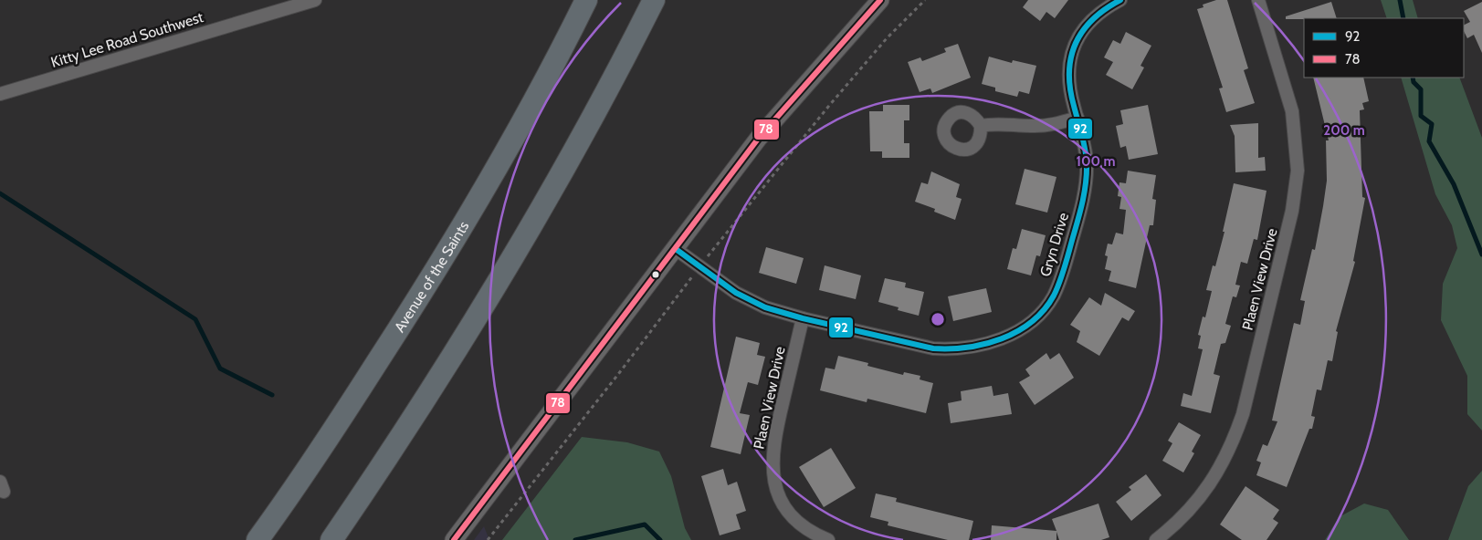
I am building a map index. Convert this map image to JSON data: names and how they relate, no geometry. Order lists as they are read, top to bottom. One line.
{"streets":{"highway":["Avenue of the Saints"],"street":["Kitty Lee Road Southwest","Gryn Drive","Plaen View Drive"]},"crossings":[["Gryn Drive","Plaen View Drive"]],"lines":["transit line 92","transit line 78"],"legend":["92","78"],"rings":["200 m","100 m"]}
